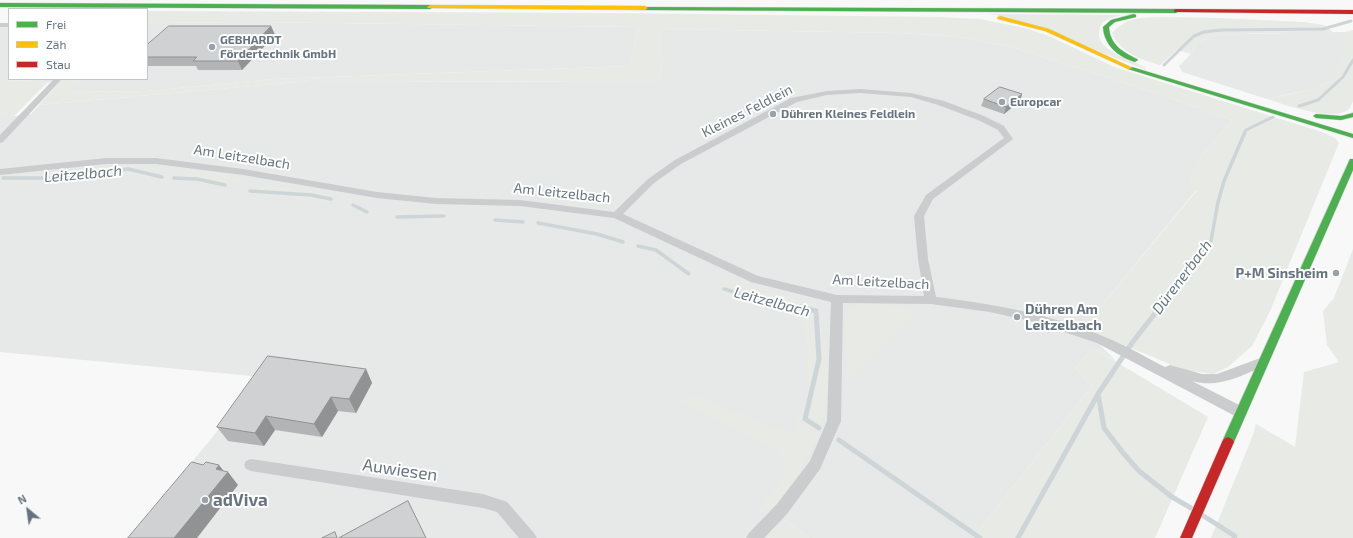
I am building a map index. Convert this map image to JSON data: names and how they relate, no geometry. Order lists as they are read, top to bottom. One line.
{"streets":{"street":["Kleines Feldlein","Am Leitzelbach","Auwiesen"]},"crossings":[["Kleines Feldlein","Am Leitzelbach"]],"water":["Leitzelbach","Dürenerbach"],"places":["GEBHARDT Fördertechnik GmbH","Europcar","Dühren Kleines Feldlein","P+M Sinsheim","Dühren Am Leitzelbach","adViva"],"legend":["Frei","Zäh","Stau"],"north":"top left"}
